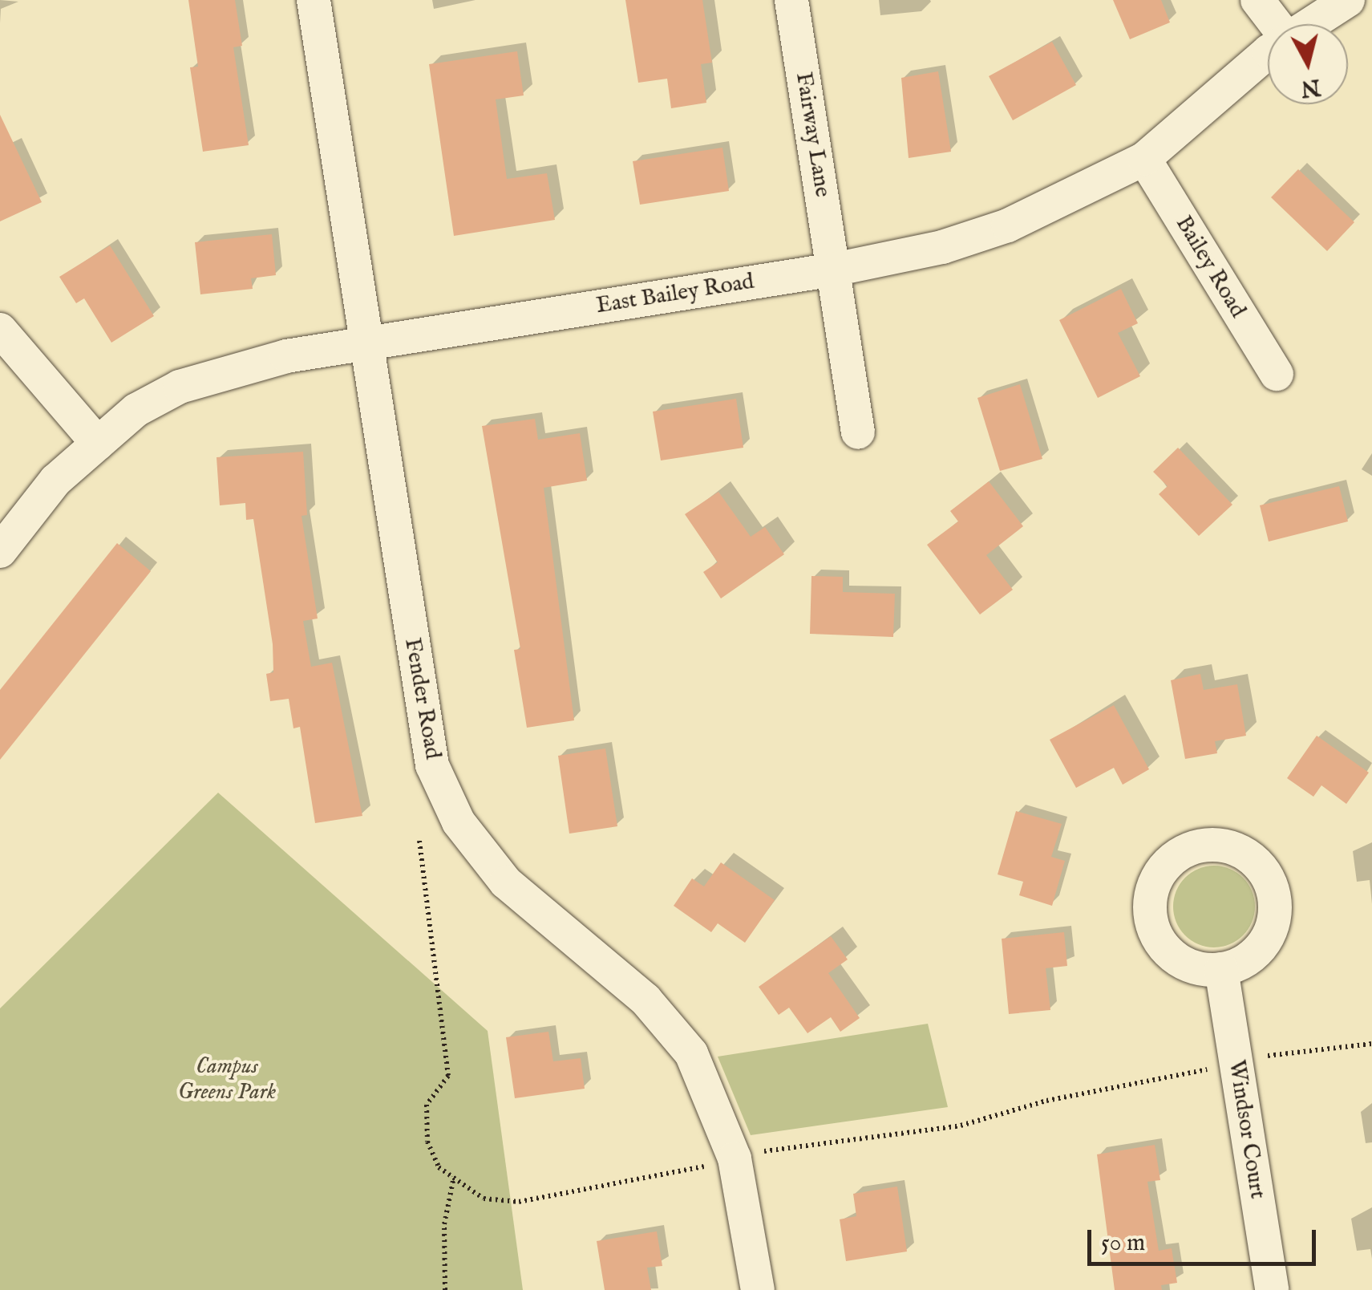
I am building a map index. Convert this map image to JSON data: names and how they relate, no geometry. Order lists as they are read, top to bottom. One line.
{"streets":{"street":["Fairway Lane","Bailey Road","East Bailey Road","Fender Road","Windsor Court"]},"crossings":[["Fairway Lane","East Bailey Road"],["Bailey Road","East Bailey Road"],["East Bailey Road","Fender Road"]],"parks":["Campus Greens Park"],"scale_bar":"50 m","north":"bottom"}
